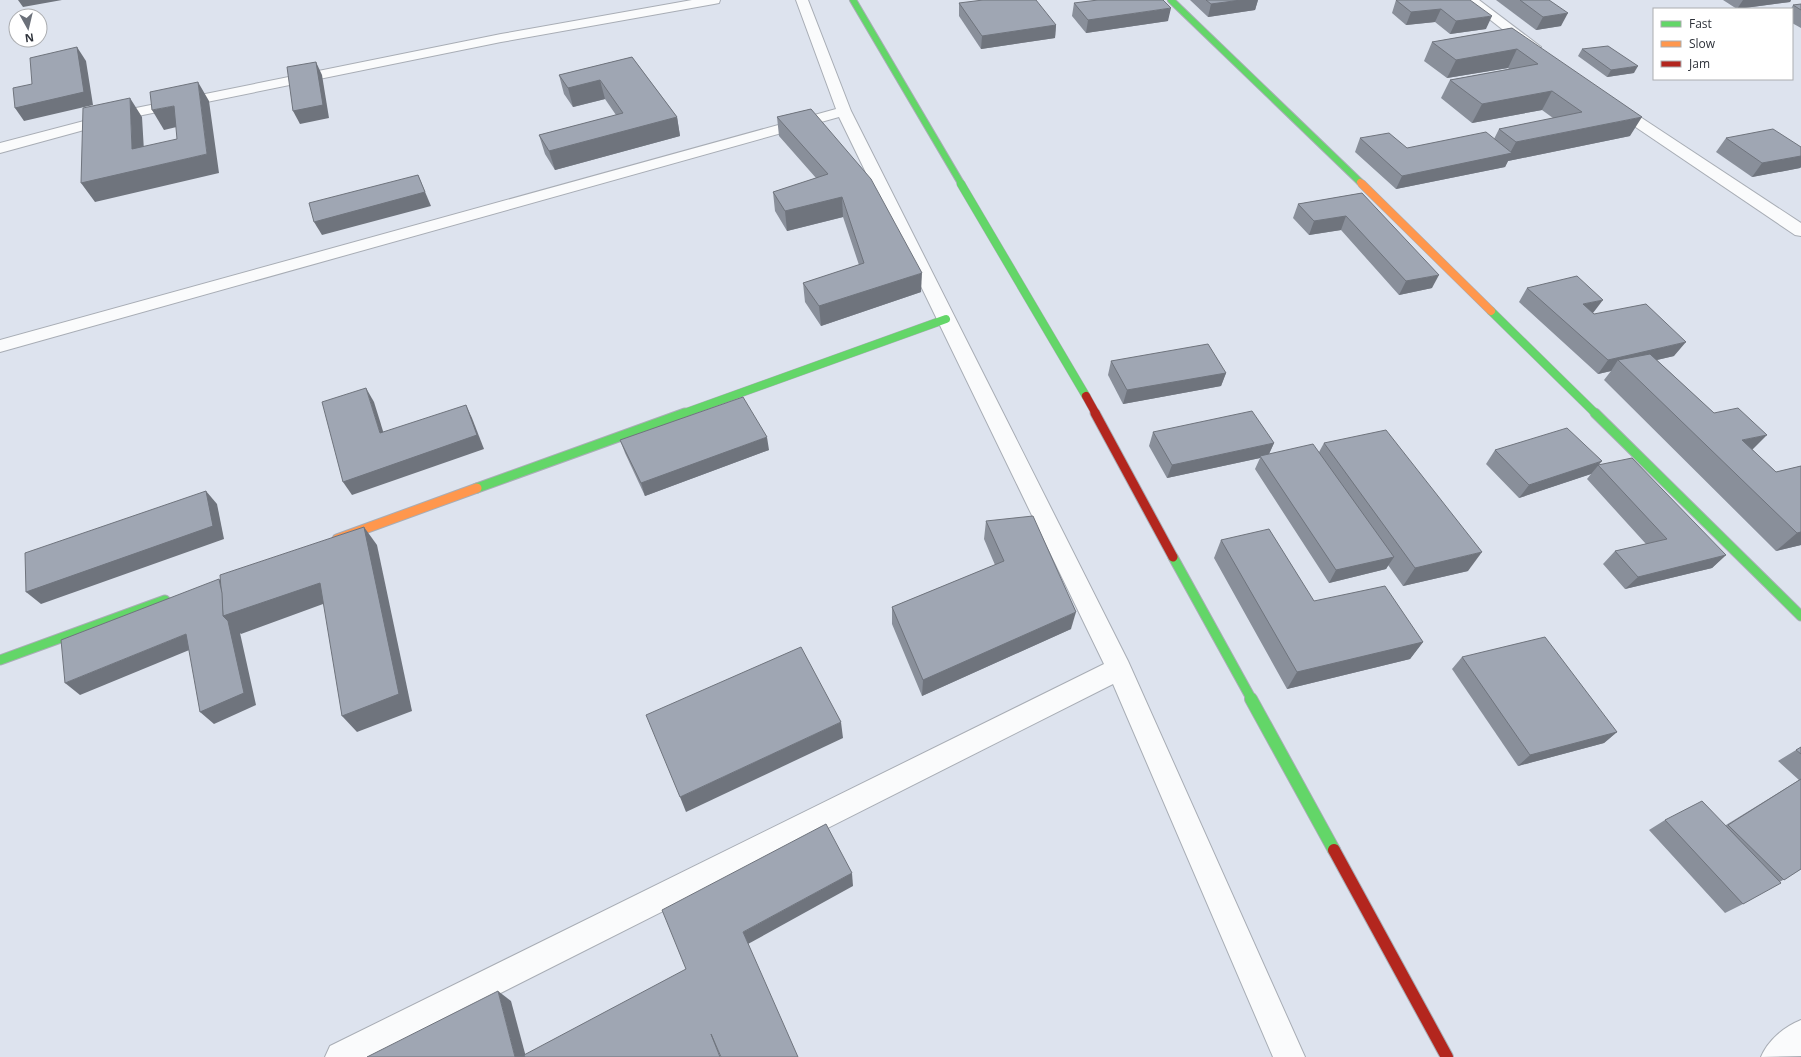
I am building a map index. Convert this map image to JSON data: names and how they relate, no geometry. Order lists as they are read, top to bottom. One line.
{"legend":["Fast","Slow","Jam"],"north":"bottom"}
